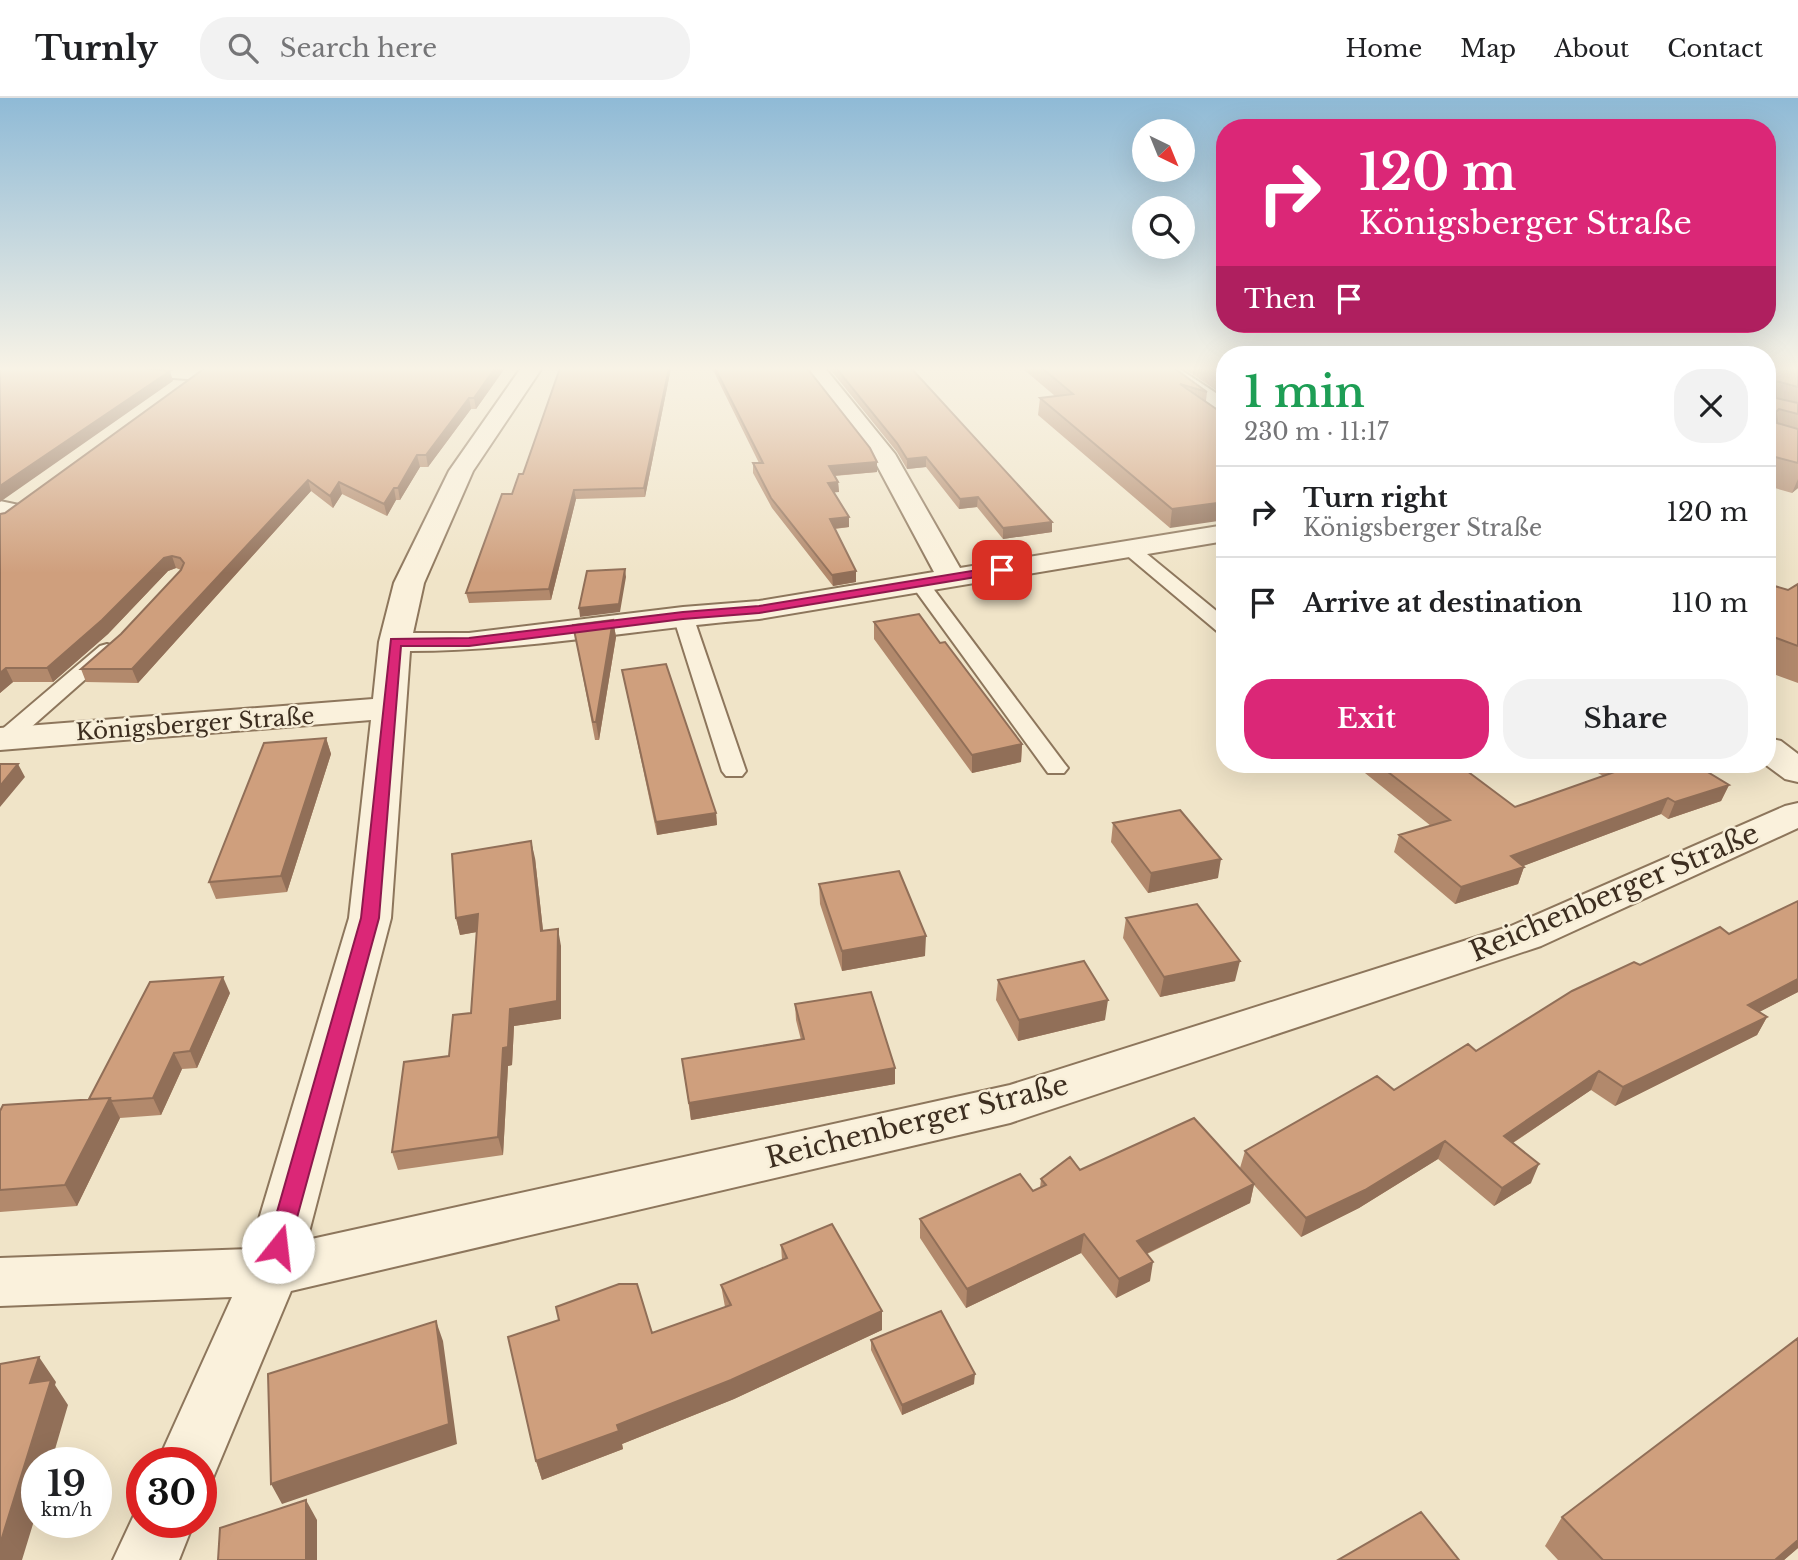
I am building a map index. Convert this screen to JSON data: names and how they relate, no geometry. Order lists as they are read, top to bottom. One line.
{"streets":{"street":["Königsberger Straße","Reichenberger Straße"]},"north":"bottom right","page":{"header":"Turnly","search":"Search here","nav":["Home","Map","About","Contact"],"turn":["120 m","Königsberger Straße"],"then":"Then","heading":["1 min","230 m · 11:17"],"list":[{"name":"Turn right","note":"Königsberger Straße","value":"120 m"},{"name":"Arrive at destination","value":"110 m"}],"buttons":["Exit","Share"],"speed":"19 km/h","limit":"30"}}
